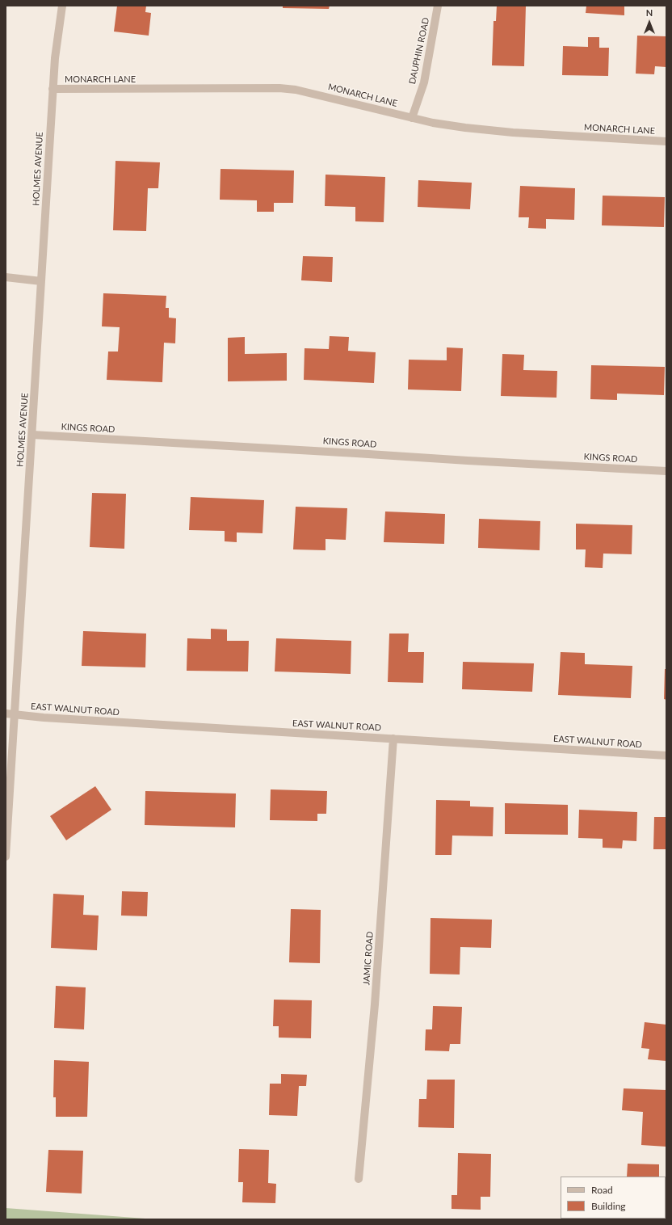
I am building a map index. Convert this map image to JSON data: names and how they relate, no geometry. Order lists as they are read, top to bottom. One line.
{"streets":{"street":["DAUPHIN ROAD","MONARCH LANE","HOLMES AVENUE","KINGS ROAD","EAST WALNUT ROAD","JAMIC ROAD"]},"crossings":[["DAUPHIN ROAD","MONARCH LANE"],["MONARCH LANE","HOLMES AVENUE"],["HOLMES AVENUE","KINGS ROAD"],["HOLMES AVENUE","EAST WALNUT ROAD"],["EAST WALNUT ROAD","JAMIC ROAD"]],"legend":["Road","Building"],"north":"top"}
